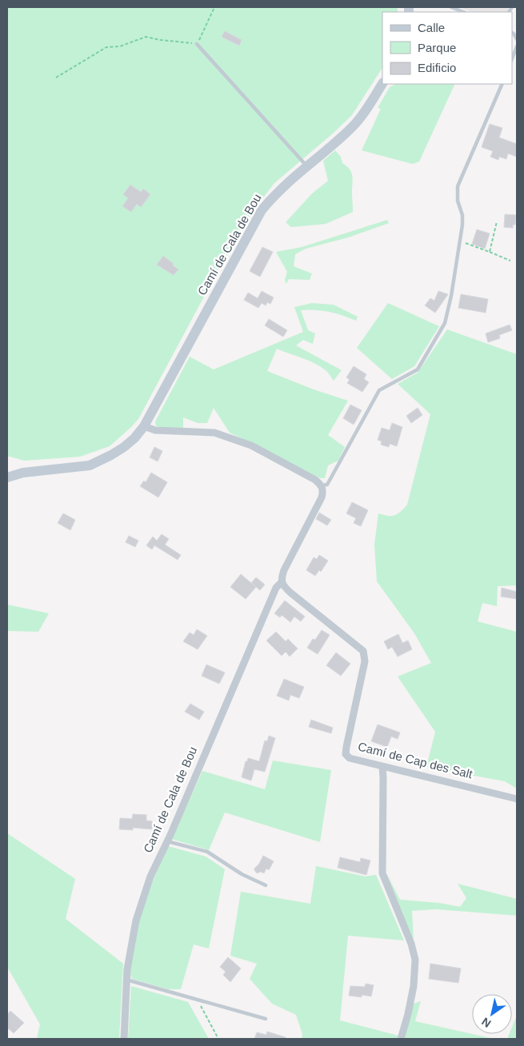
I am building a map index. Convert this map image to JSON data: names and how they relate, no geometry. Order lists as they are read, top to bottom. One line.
{"streets":{"street":["Camí de Cala de Bou","Camí de Cap des Salt"]},"crossings":[["Camí de Cala de Bou","Camí de Cap des Salt"]],"legend":["Calle","Parque","Edificio"],"north":"bottom left"}
